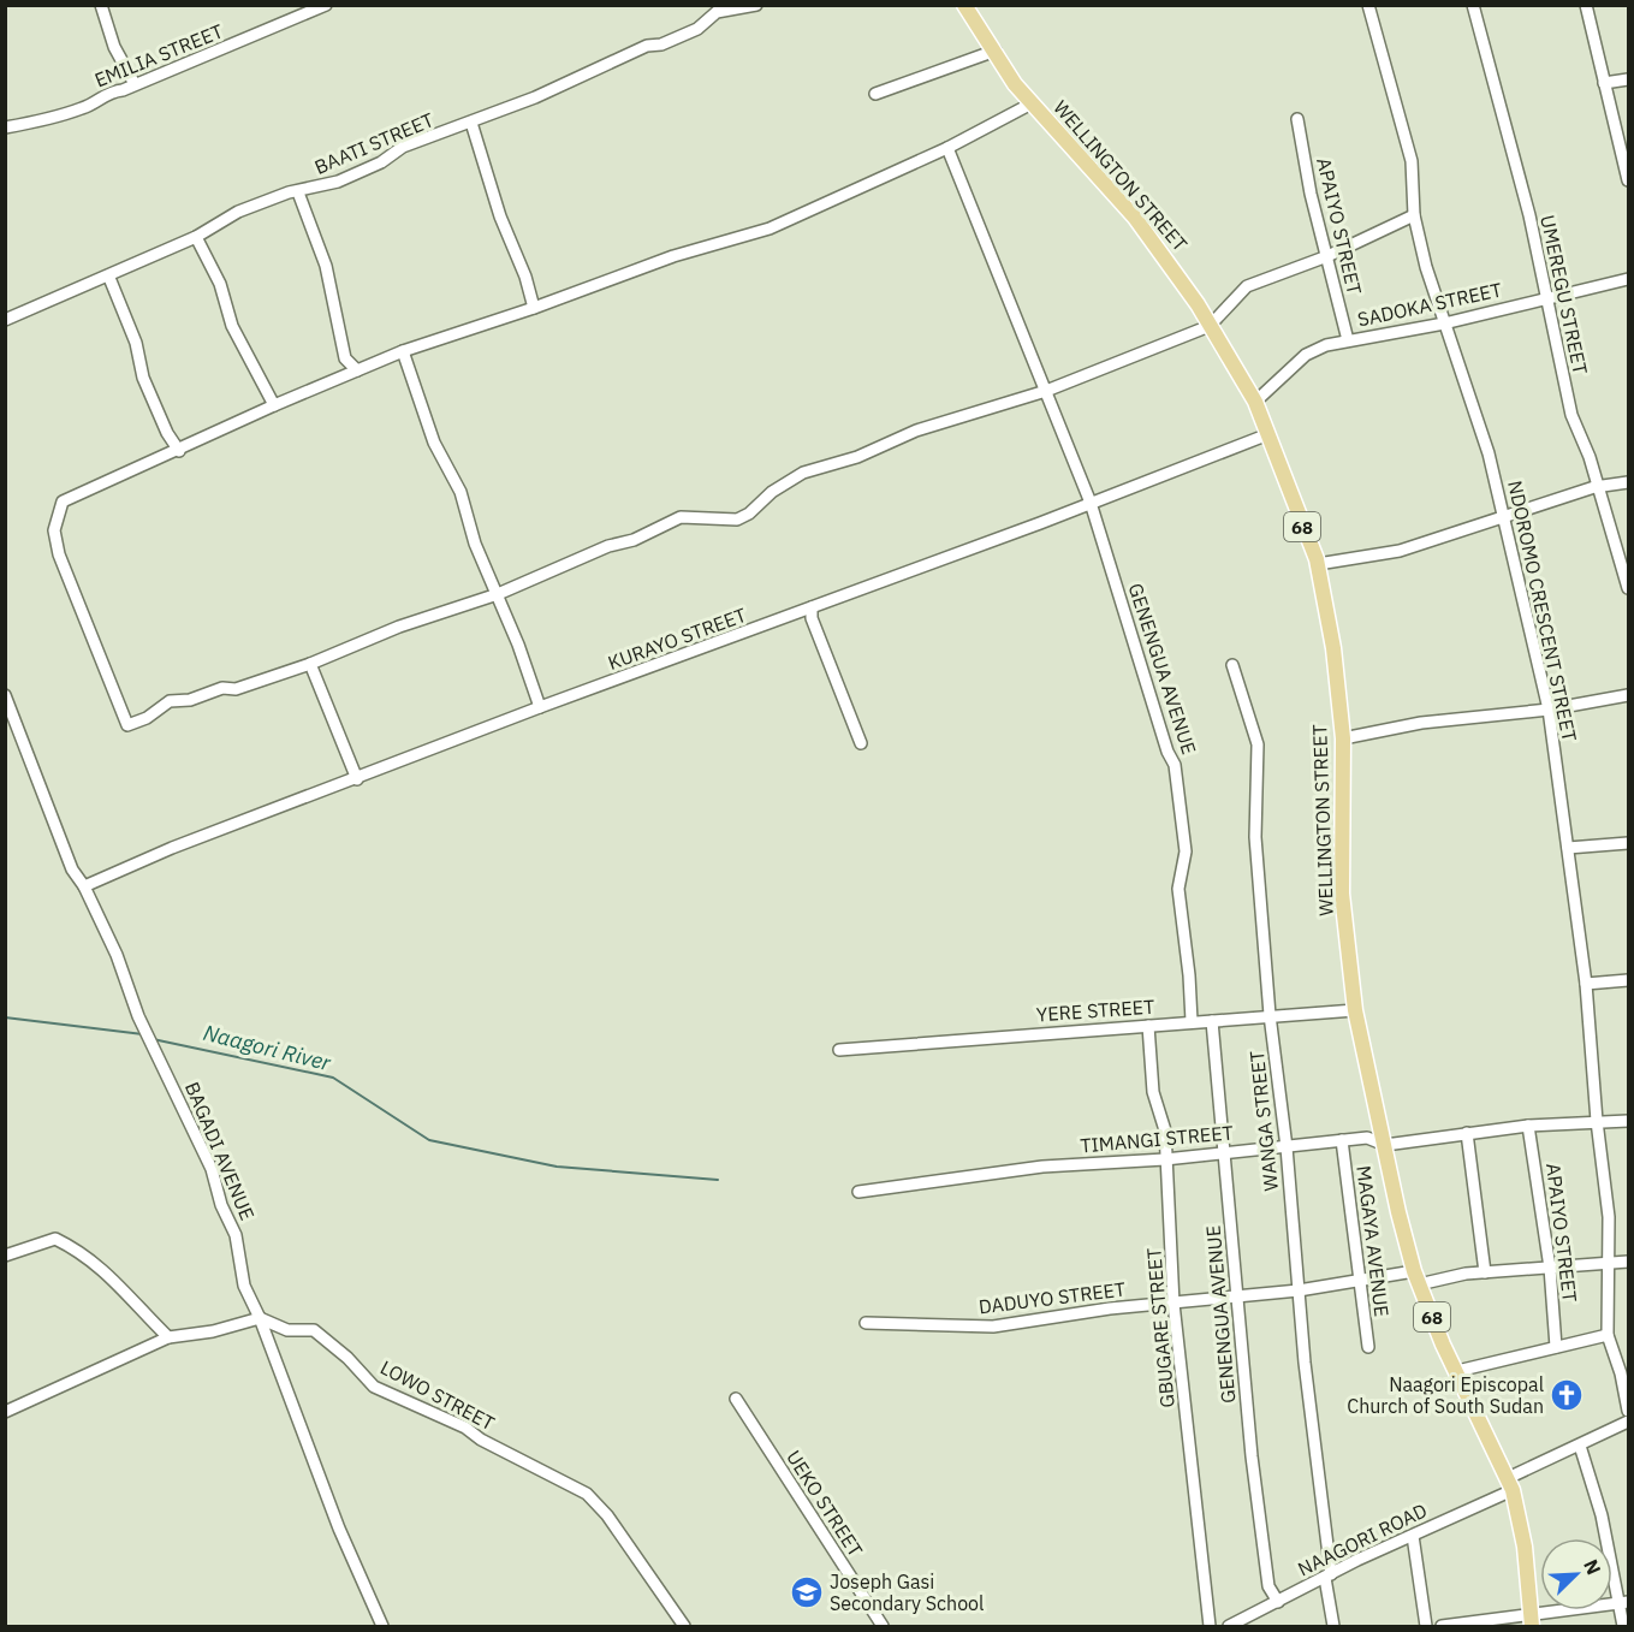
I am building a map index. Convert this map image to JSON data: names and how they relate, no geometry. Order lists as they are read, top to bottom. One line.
{"streets":{"main road":["WELLINGTON STREET","68"],"street":["EMILIA STREET","BAATI STREET","APAIYO STREET","UMEREGU STREET","SADOKA STREET","NDOROMO CRESCENT STREET","KURAYO STREET","GENENGUA AVENUE","YERE STREET","WANGA STREET","TIMANGI STREET","BAGADI AVENUE","MAGAYA AVENUE","DADUYO STREET","GBUGARE STREET","LOWO STREET","UEKO STREET","NAAGORI ROAD"]},"crossings":[["WELLINGTON STREET","SADOKA STREET"],["WELLINGTON STREET","KURAYO STREET"],["WELLINGTON STREET","YERE STREET"],["WELLINGTON STREET","TIMANGI STREET"],["WELLINGTON STREET","DADUYO STREET"],["WELLINGTON STREET","NAAGORI ROAD"],["APAIYO STREET","SADOKA STREET"],["APAIYO STREET","TIMANGI STREET"],["APAIYO STREET","DADUYO STREET"],["UMEREGU STREET","SADOKA STREET"],["SADOKA STREET","NDOROMO CRESCENT STREET"],["NDOROMO CRESCENT STREET","TIMANGI STREET"],["NDOROMO CRESCENT STREET","DADUYO STREET"],["KURAYO STREET","GENENGUA AVENUE"],["KURAYO STREET","BAGADI AVENUE"],["GENENGUA AVENUE","YERE STREET"],["GENENGUA AVENUE","TIMANGI STREET"],["GENENGUA AVENUE","DADUYO STREET"],["GENENGUA AVENUE","NAAGORI ROAD"],["YERE STREET","WANGA STREET"],["YERE STREET","GBUGARE STREET"],["WANGA STREET","TIMANGI STREET"],["WANGA STREET","DADUYO STREET"],["WANGA STREET","NAAGORI ROAD"],["TIMANGI STREET","MAGAYA AVENUE"],["TIMANGI STREET","GBUGARE STREET"],["BAGADI AVENUE","LOWO STREET"],["MAGAYA AVENUE","DADUYO STREET"],["DADUYO STREET","GBUGARE STREET"]],"water":["Naagori River"],"places":{"church":["Naagori Episcopal Church of South Sudan"],"school or university":["Joseph Gasi Secondary School"]},"north":"top right"}
